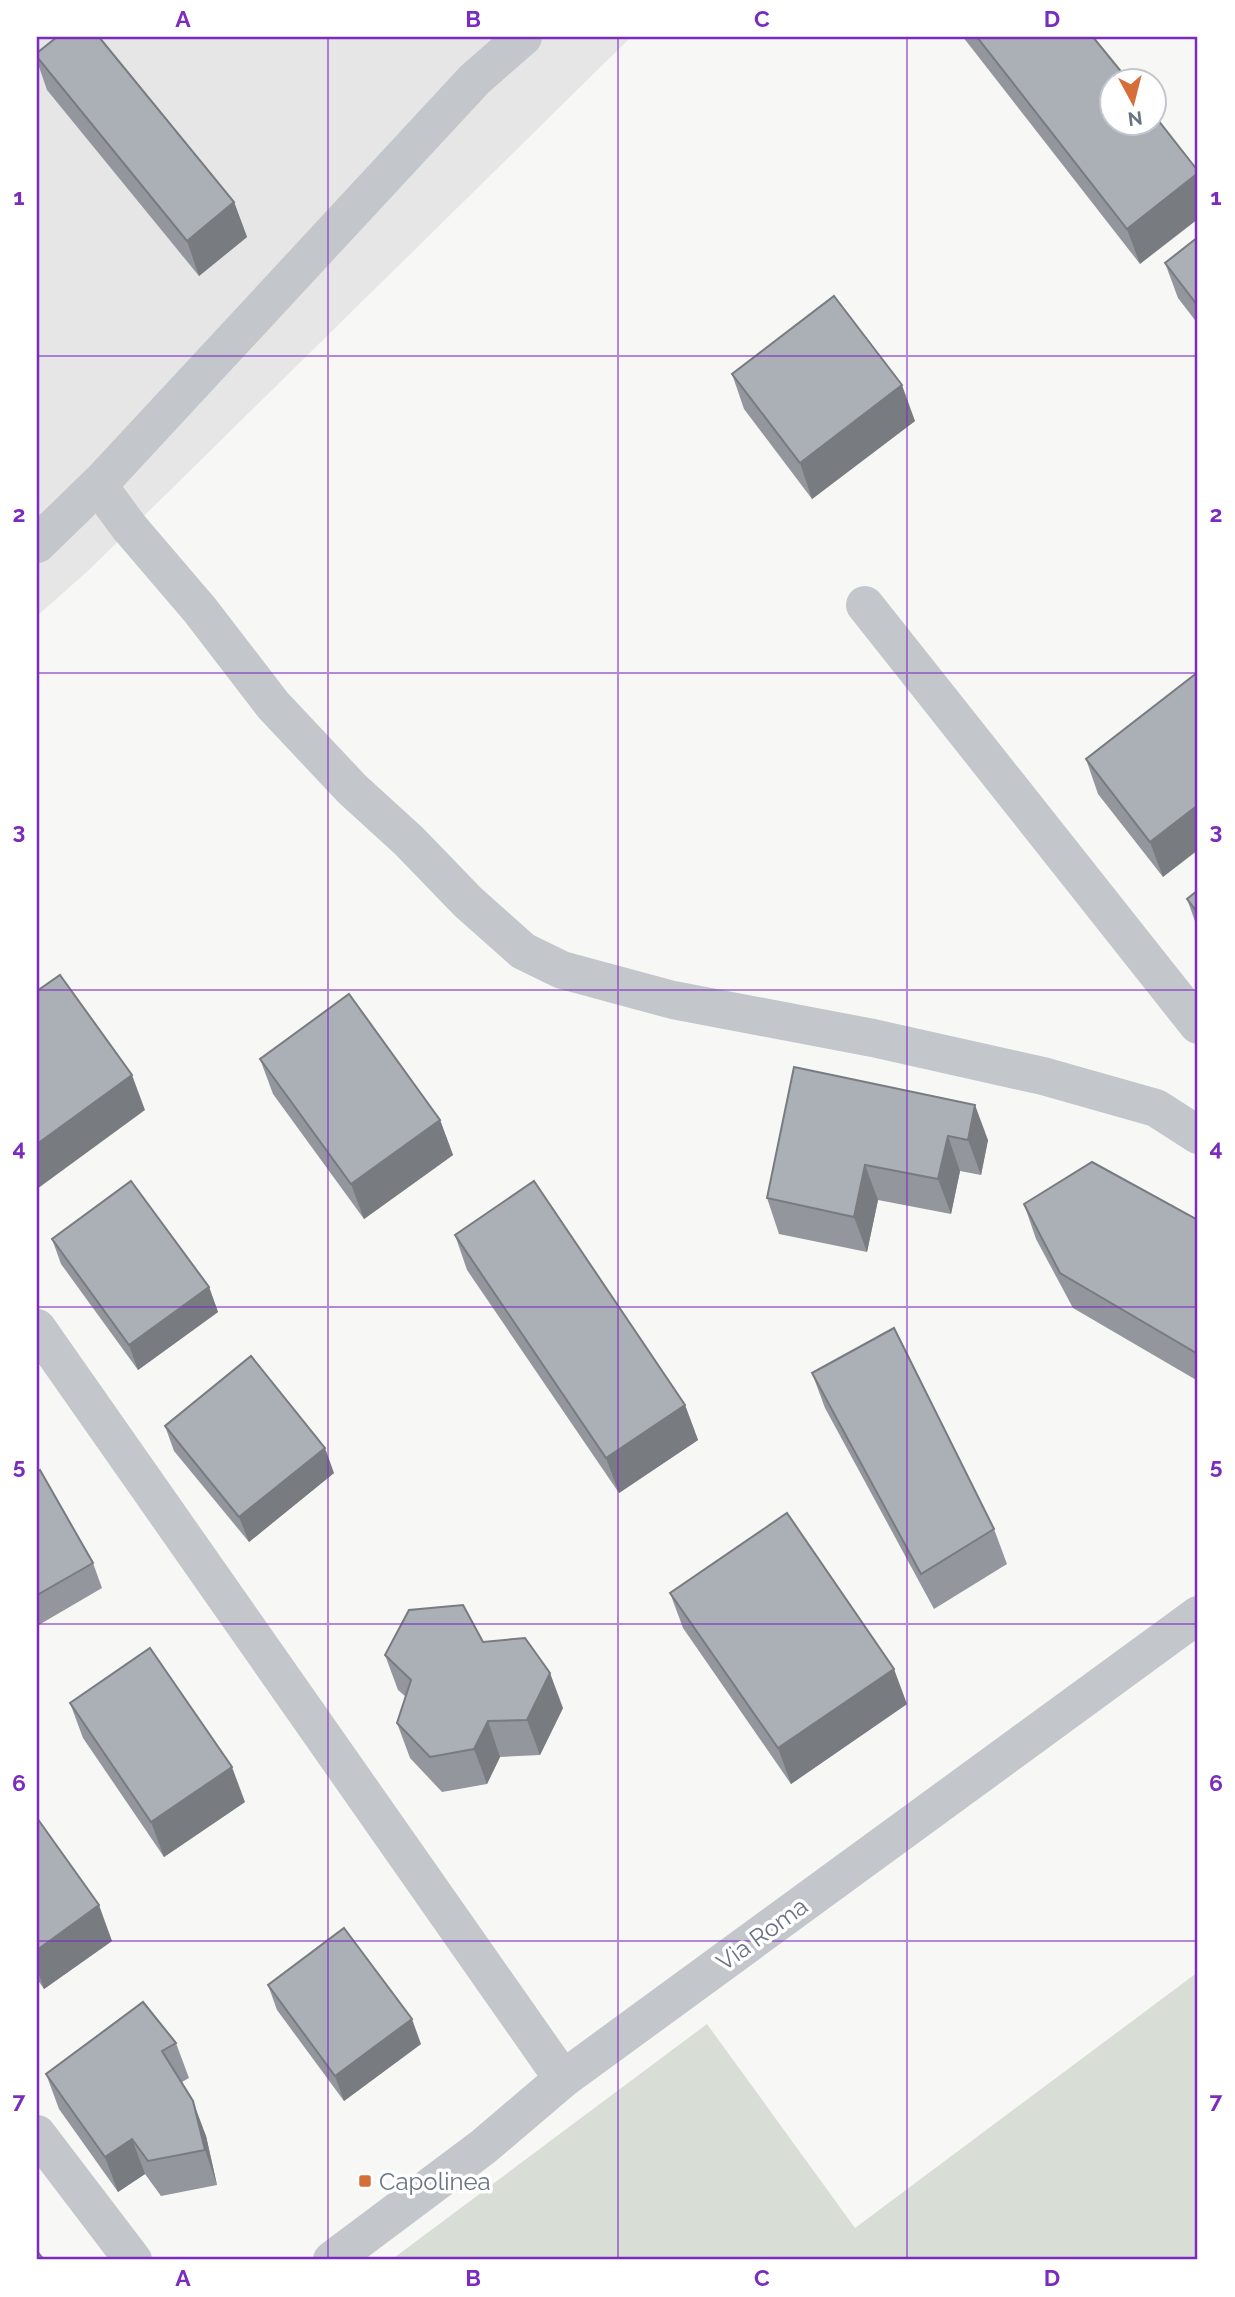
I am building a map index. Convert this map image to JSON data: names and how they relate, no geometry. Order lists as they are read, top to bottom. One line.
{"streets":{"street":["Via Roma"]},"places":{"transit":["Capolinea"]},"north":"bottom","grid":{"columns":["A","B","C","D"],"rows":["1","2","3","4","5","6","7"]}}
